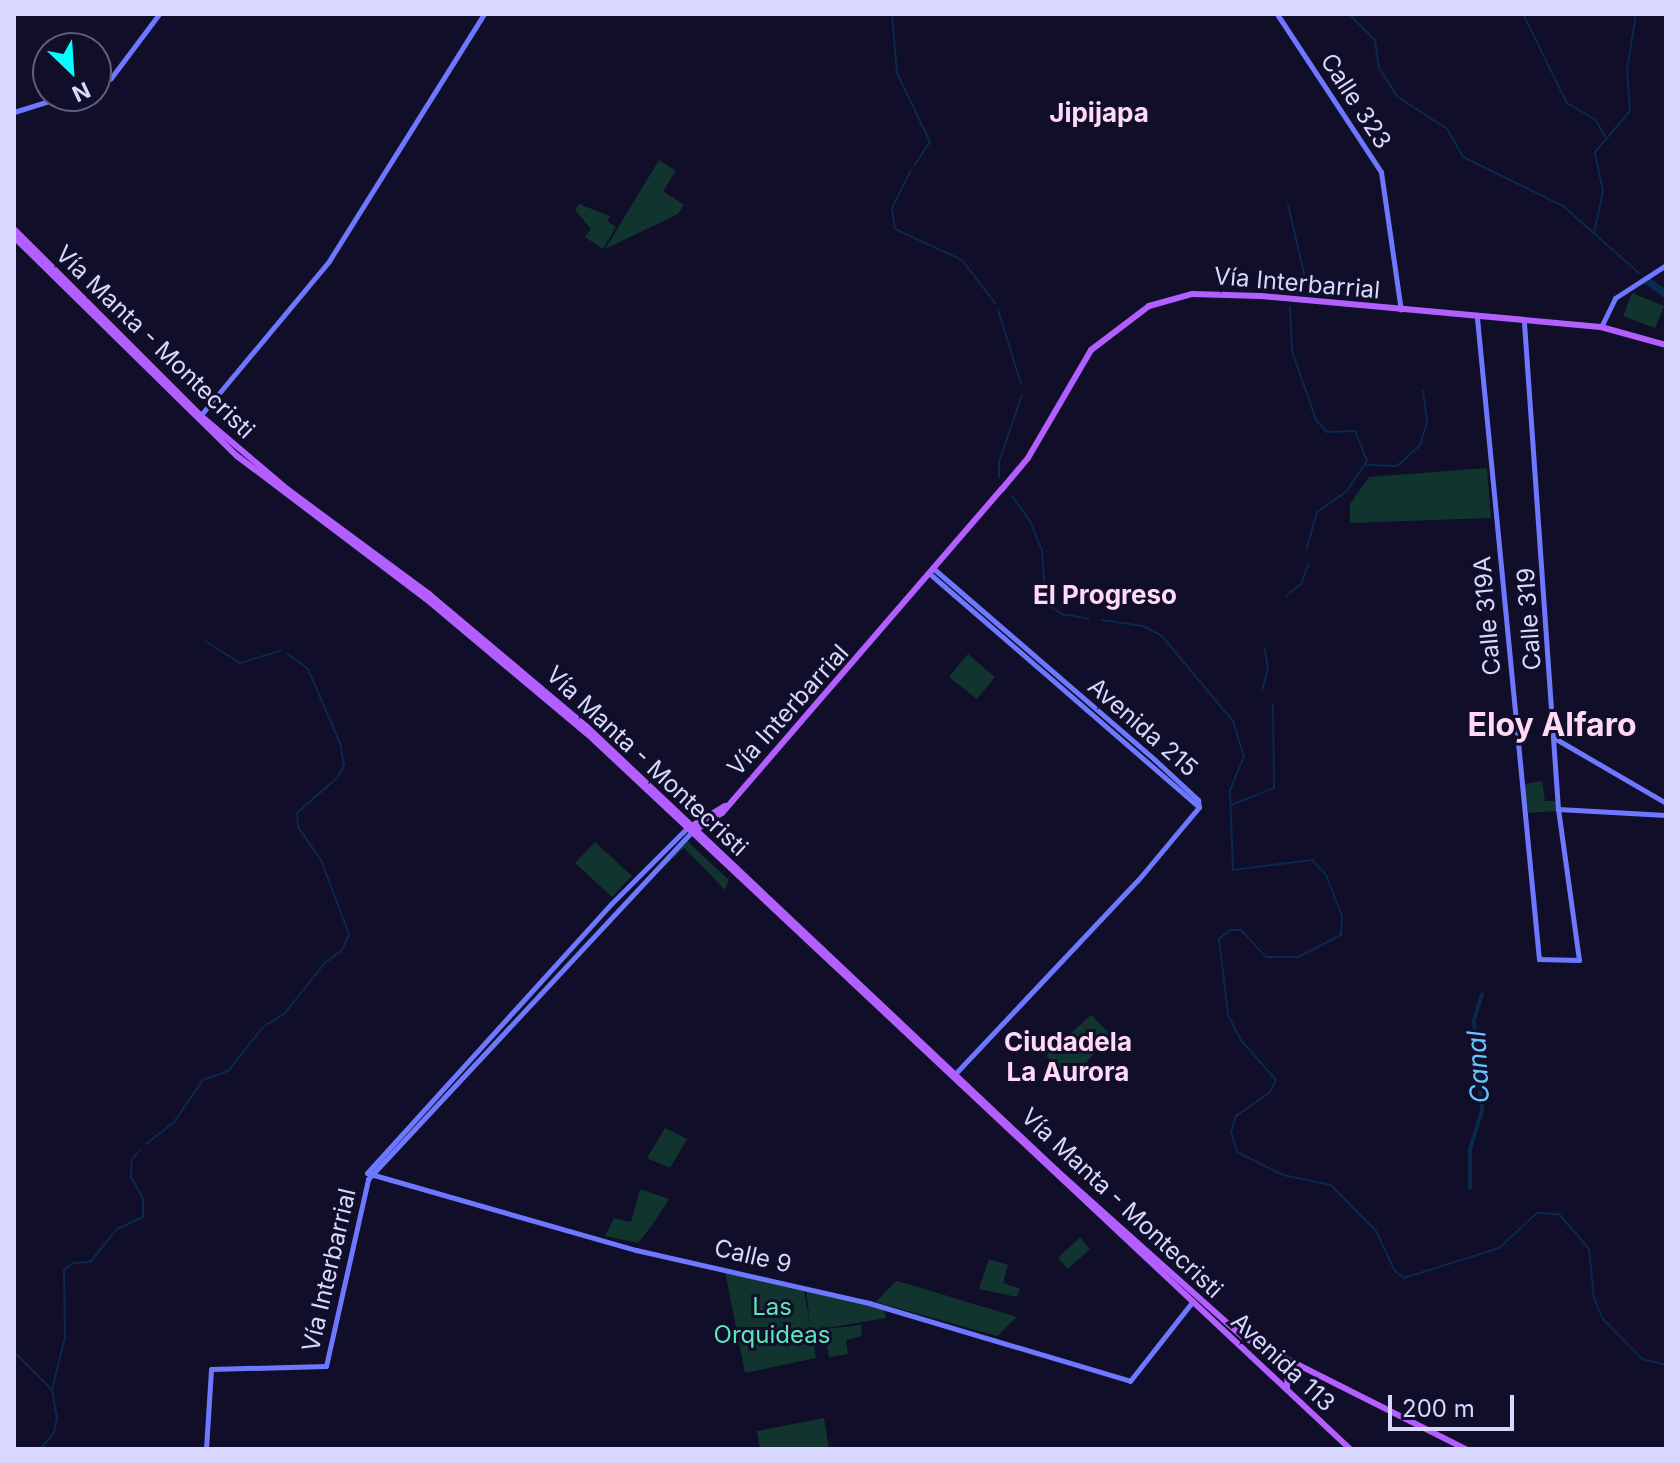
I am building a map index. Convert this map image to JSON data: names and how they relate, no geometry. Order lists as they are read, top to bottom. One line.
{"streets":{"main road":["Vía Interbarrial","Vía Manta - Montecristi","Avenida 113"],"street":["Calle 323","Calle 319A","Calle 319","Avenida 215","Calle 9"]},"crossings":[["Calle 323","Vía Interbarrial"],["Vía Interbarrial","Vía Manta - Montecristi"],["Vía Interbarrial","Calle 319A"],["Vía Interbarrial","Calle 319"],["Vía Interbarrial","Avenida 215"],["Vía Interbarrial","Calle 9"],["Vía Manta - Montecristi","Avenida 215"],["Vía Manta - Montecristi","Calle 9"],["Vía Manta - Montecristi","Avenida 113"],["Calle 319A","Calle 319"],["Calle 9","Avenida 113"]],"districts":["Jipijapa","El Progreso","Eloy Alfaro","Ciudadela La Aurora"],"water":["Canal"],"parks":["Las Orquideas"],"scale_bar":"200 m","north":"bottom right"}
